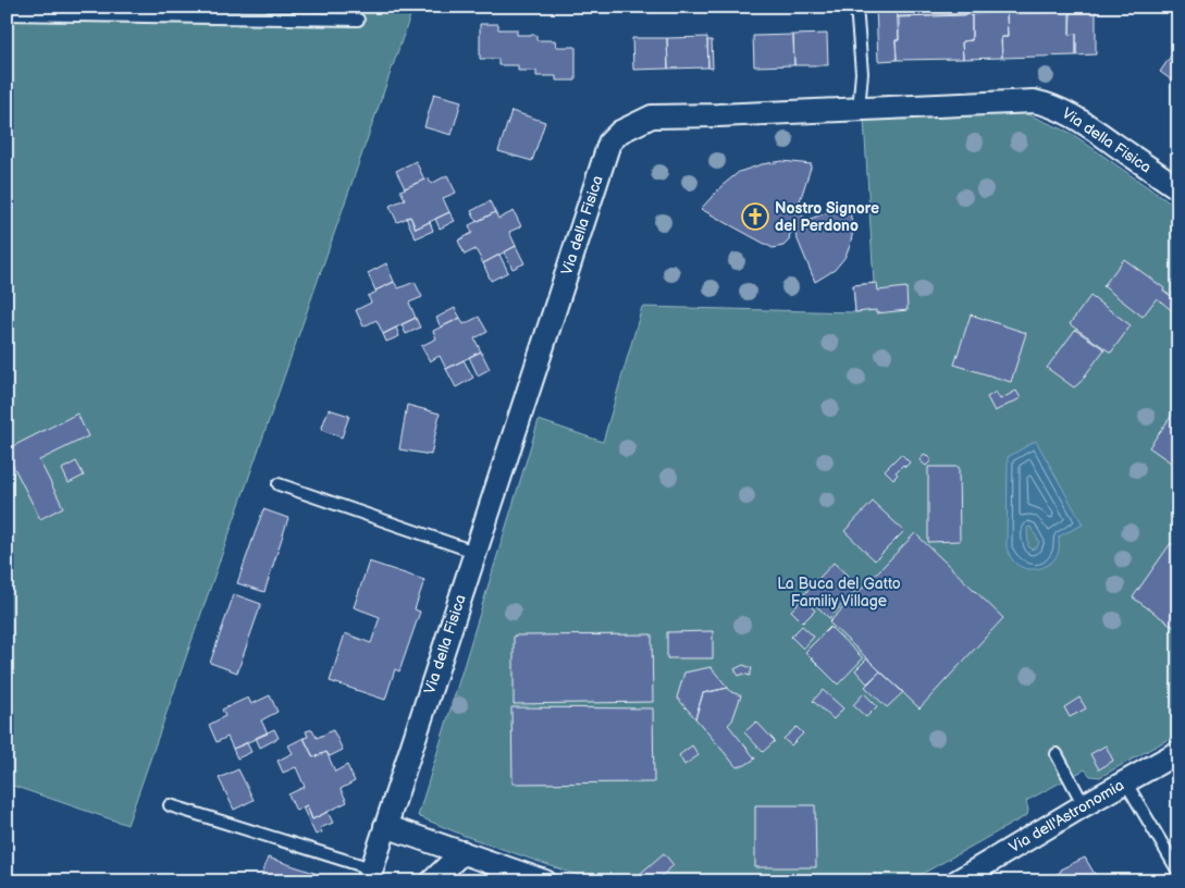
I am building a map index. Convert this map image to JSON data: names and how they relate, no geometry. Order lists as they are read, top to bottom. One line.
{"streets":{"street":["Via della Fisica","Via dell'Astronomia"]},"parks":["La Buca del Gatto Familiy Village"],"places":{"church":["Nostro Signore del Perdono"]}}
